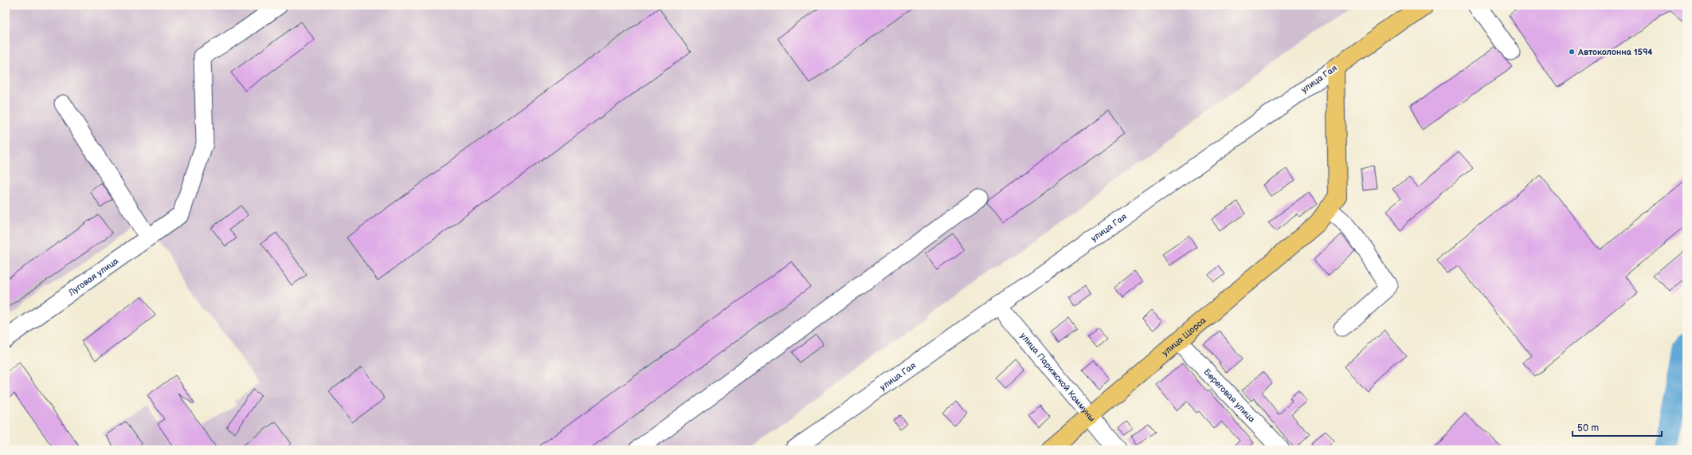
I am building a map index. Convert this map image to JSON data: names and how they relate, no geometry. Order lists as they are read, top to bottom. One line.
{"streets":{"main road":["улица Гая","улица Щорса"],"street":["Луговая улица","улица Парижской Коммуны","Береговая улица"]},"crossings":[["улица Гая","улица Щорса"],["улица Гая","улица Парижской Коммуны"],["улица Щорса","улица Парижской Коммуны"],["улица Щорса","Береговая улица"]],"places":["Автоколонна 1594"],"scale_bar":"50 m"}
